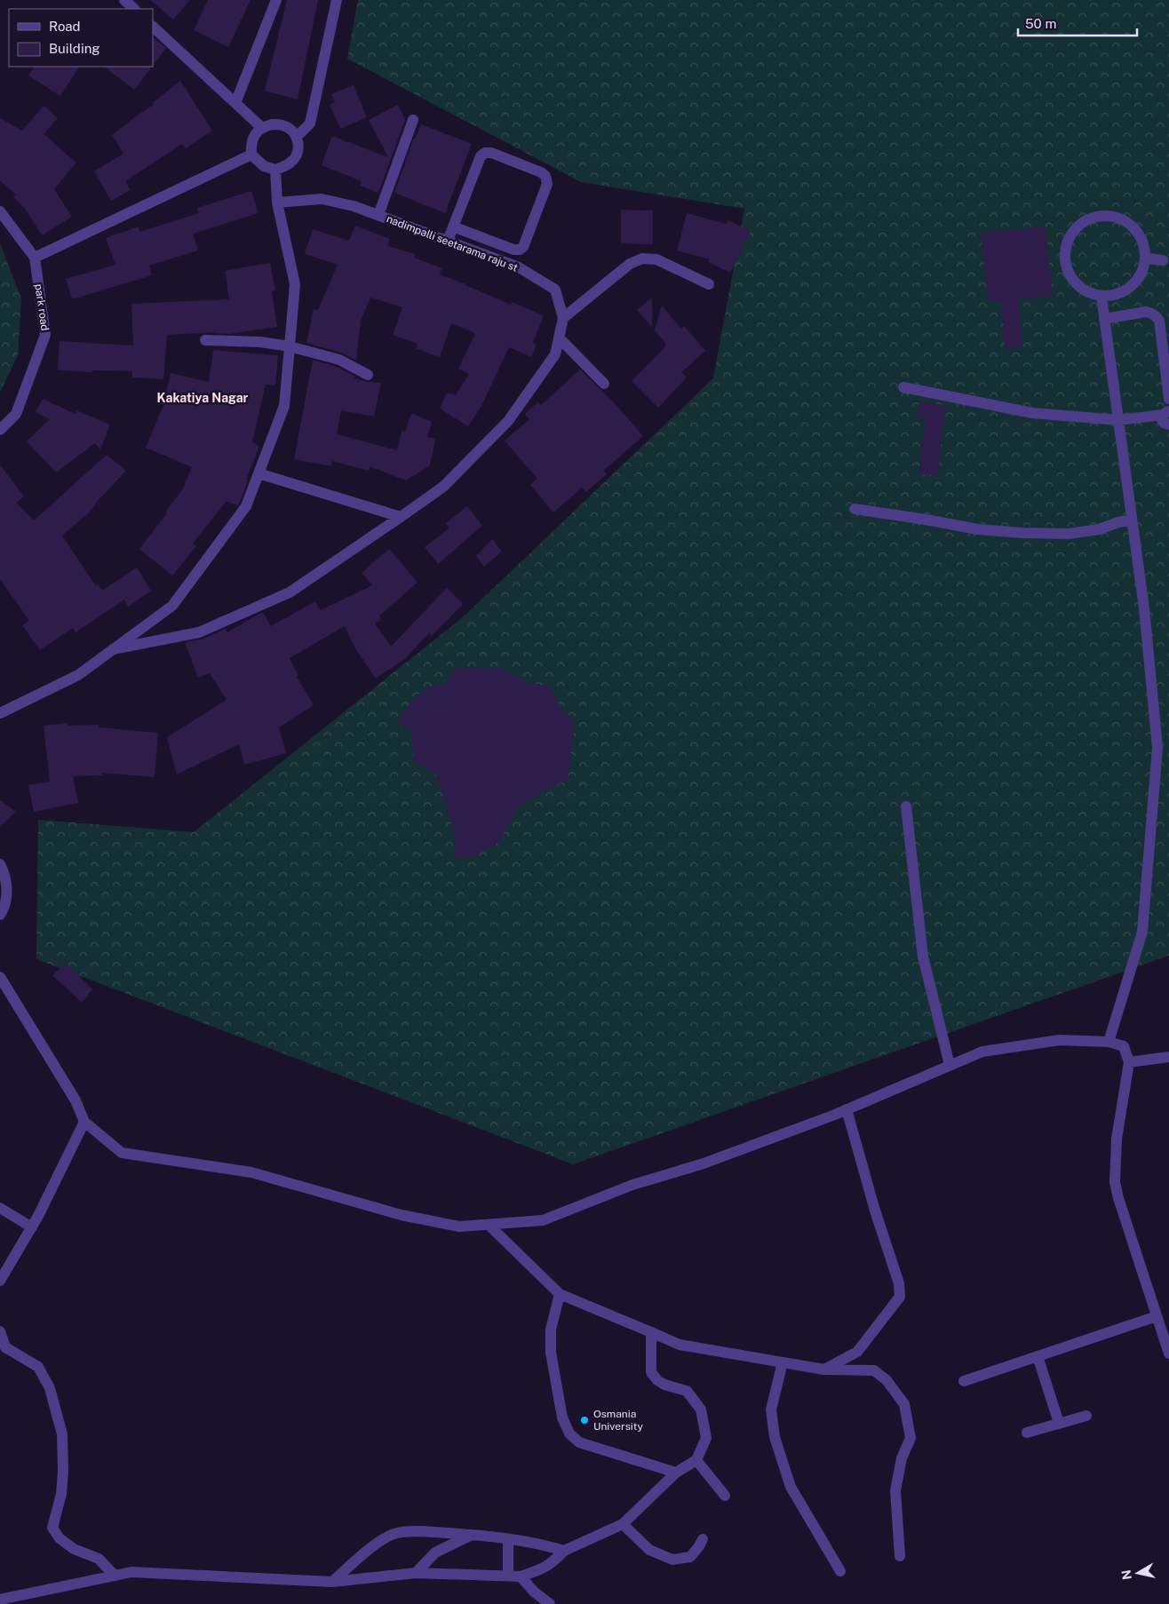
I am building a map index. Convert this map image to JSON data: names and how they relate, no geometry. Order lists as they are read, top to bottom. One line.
{"streets":{"street":["nadimpalli seetarama raju st","park road"]},"districts":["Kakatiya Nagar"],"places":["Osmania University"],"legend":["Road","Building"],"scale_bar":"50 m","north":"left"}
